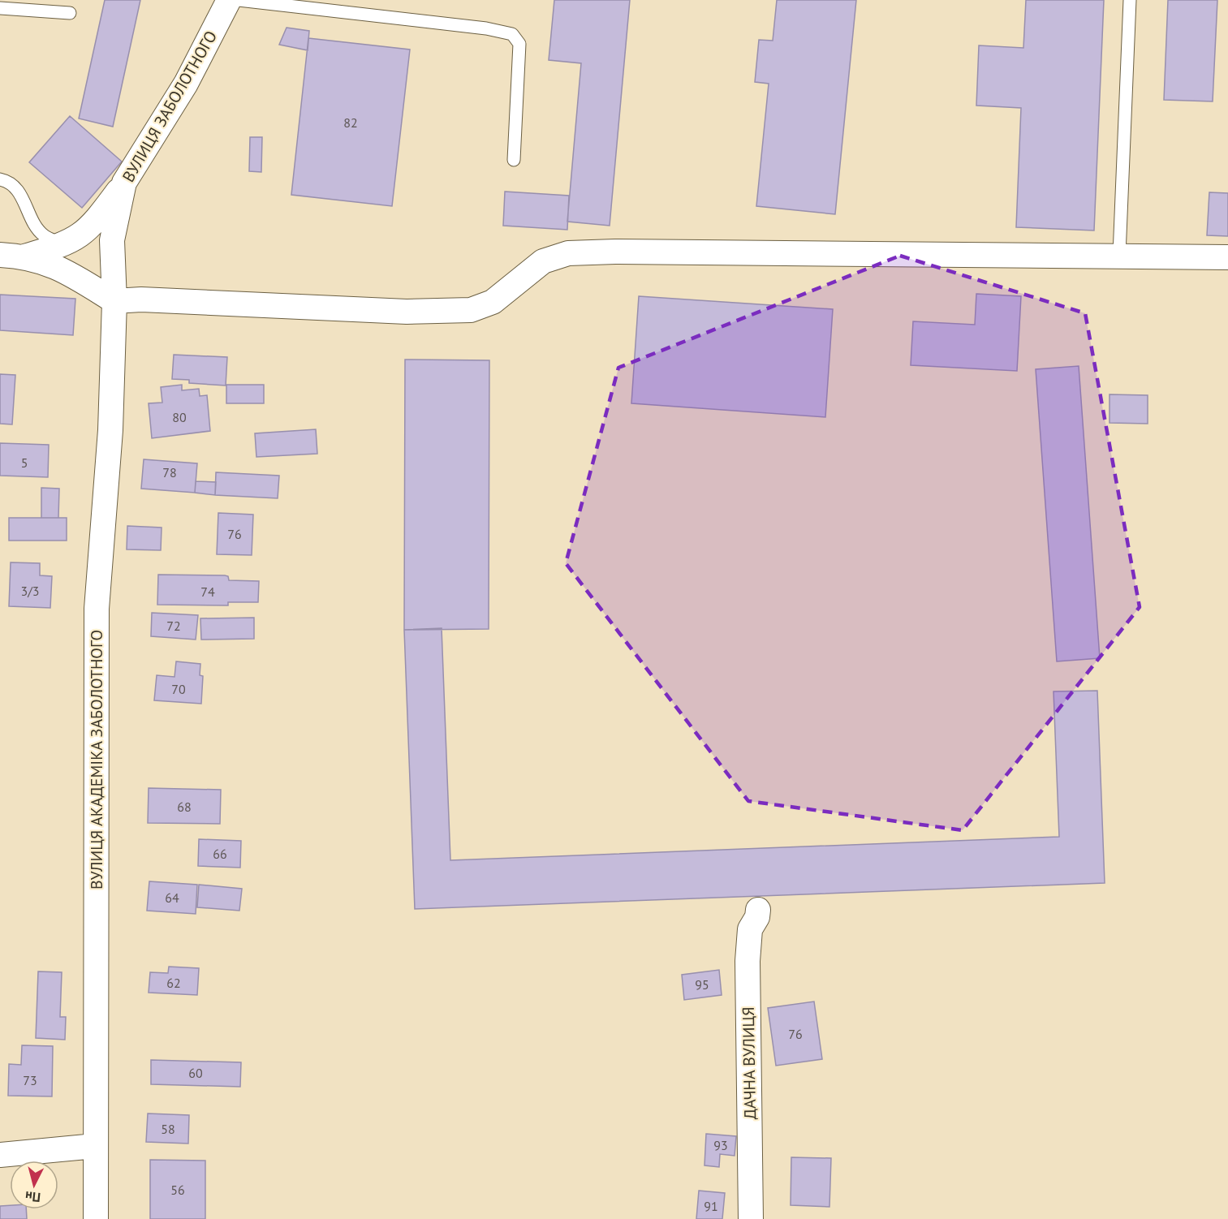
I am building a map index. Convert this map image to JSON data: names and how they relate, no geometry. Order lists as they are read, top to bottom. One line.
{"streets":{"street":["ВУЛИЦЯ ЗАБОЛОТНОГО","ВУЛИЦЯ АКАДЕМІКА ЗАБОЛОТНОГО","ДАЧНА ВУЛИЦЯ"]},"crossings":[["ВУЛИЦЯ ЗАБОЛОТНОГО","ВУЛИЦЯ АКАДЕМІКА ЗАБОЛОТНОГО"]],"house_numbers":["82","80","5","78","76","3/3","74","72","70","68","66","64","62","95","76","60","73","58","93","56","91"],"north":"bottom"}
